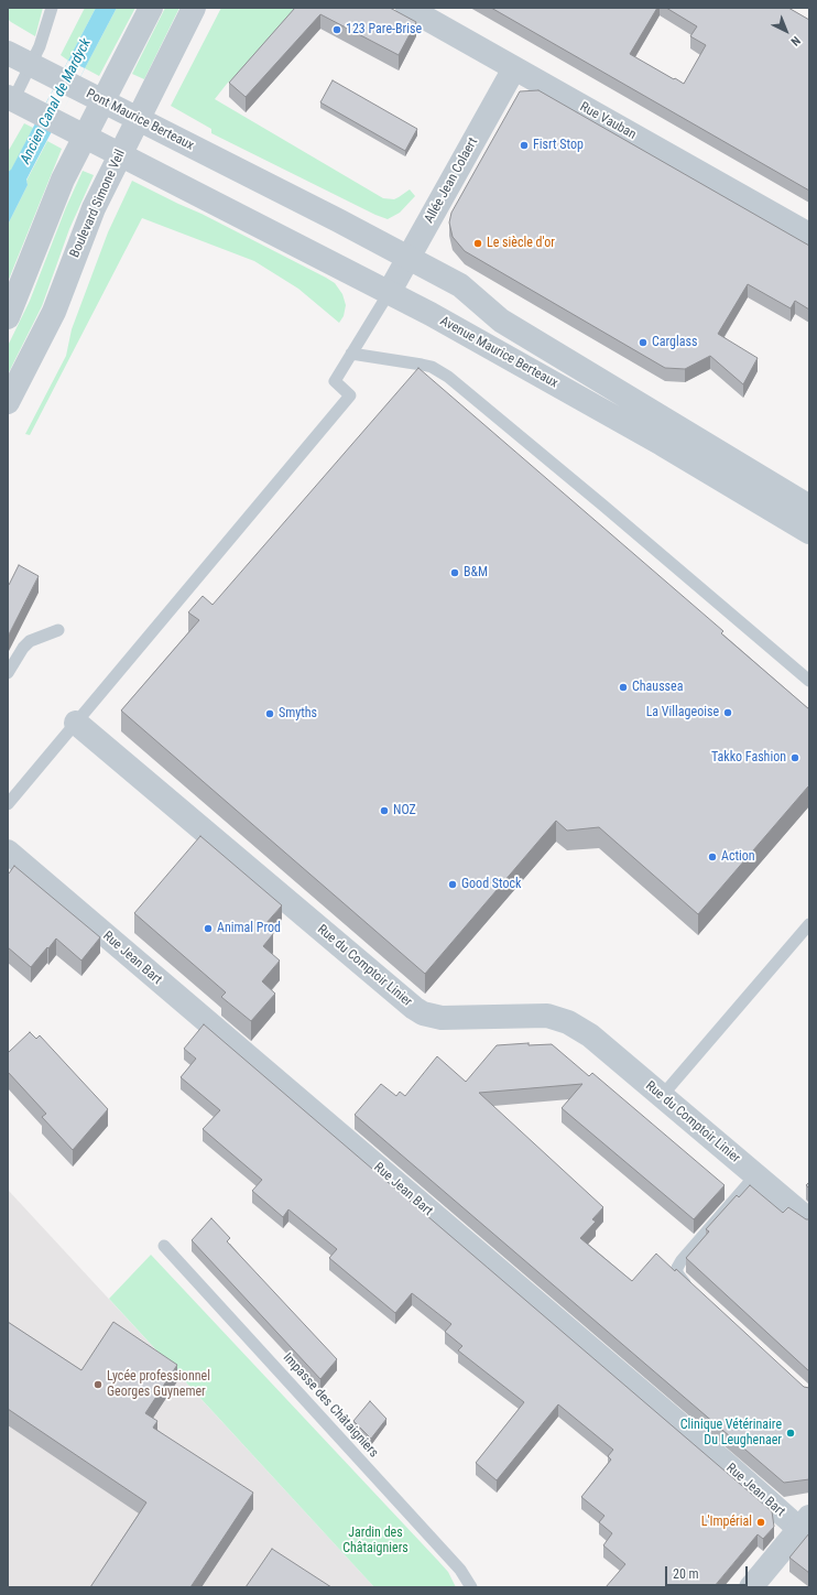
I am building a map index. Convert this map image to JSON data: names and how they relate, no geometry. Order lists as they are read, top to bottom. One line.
{"streets":{"street":["Pont Maurice Berteaux","Rue Vauban","Allée Jean Colaert","Boulevard Simone Veil","Avenue Maurice Berteaux","Rue Jean Bart","Rue du Comptoir Linier"],"lane":["Impasse des Châtaigniers"]},"crossings":[["Pont Maurice Berteaux","Avenue Maurice Berteaux"],["Rue Vauban","Allée Jean Colaert"],["Allée Jean Colaert","Avenue Maurice Berteaux"]],"water":["Ancien Canal de Mardyck"],"parks":["Jardin des Châtaigniers"],"places":["123 Pare-Brise","Fisrt Stop","Le siècle d'or","Carglass","B&M","Chaussea","La Villageoise","Smyths","Takko Fashion","NOZ","Action","Good Stock","Animal Prod","Lycée professionnel Georges Guynemer","Clinique Vétérinaire Du Leughenaer","L'Impérial"],"scale_bar":"20 m","north":"bottom right"}
